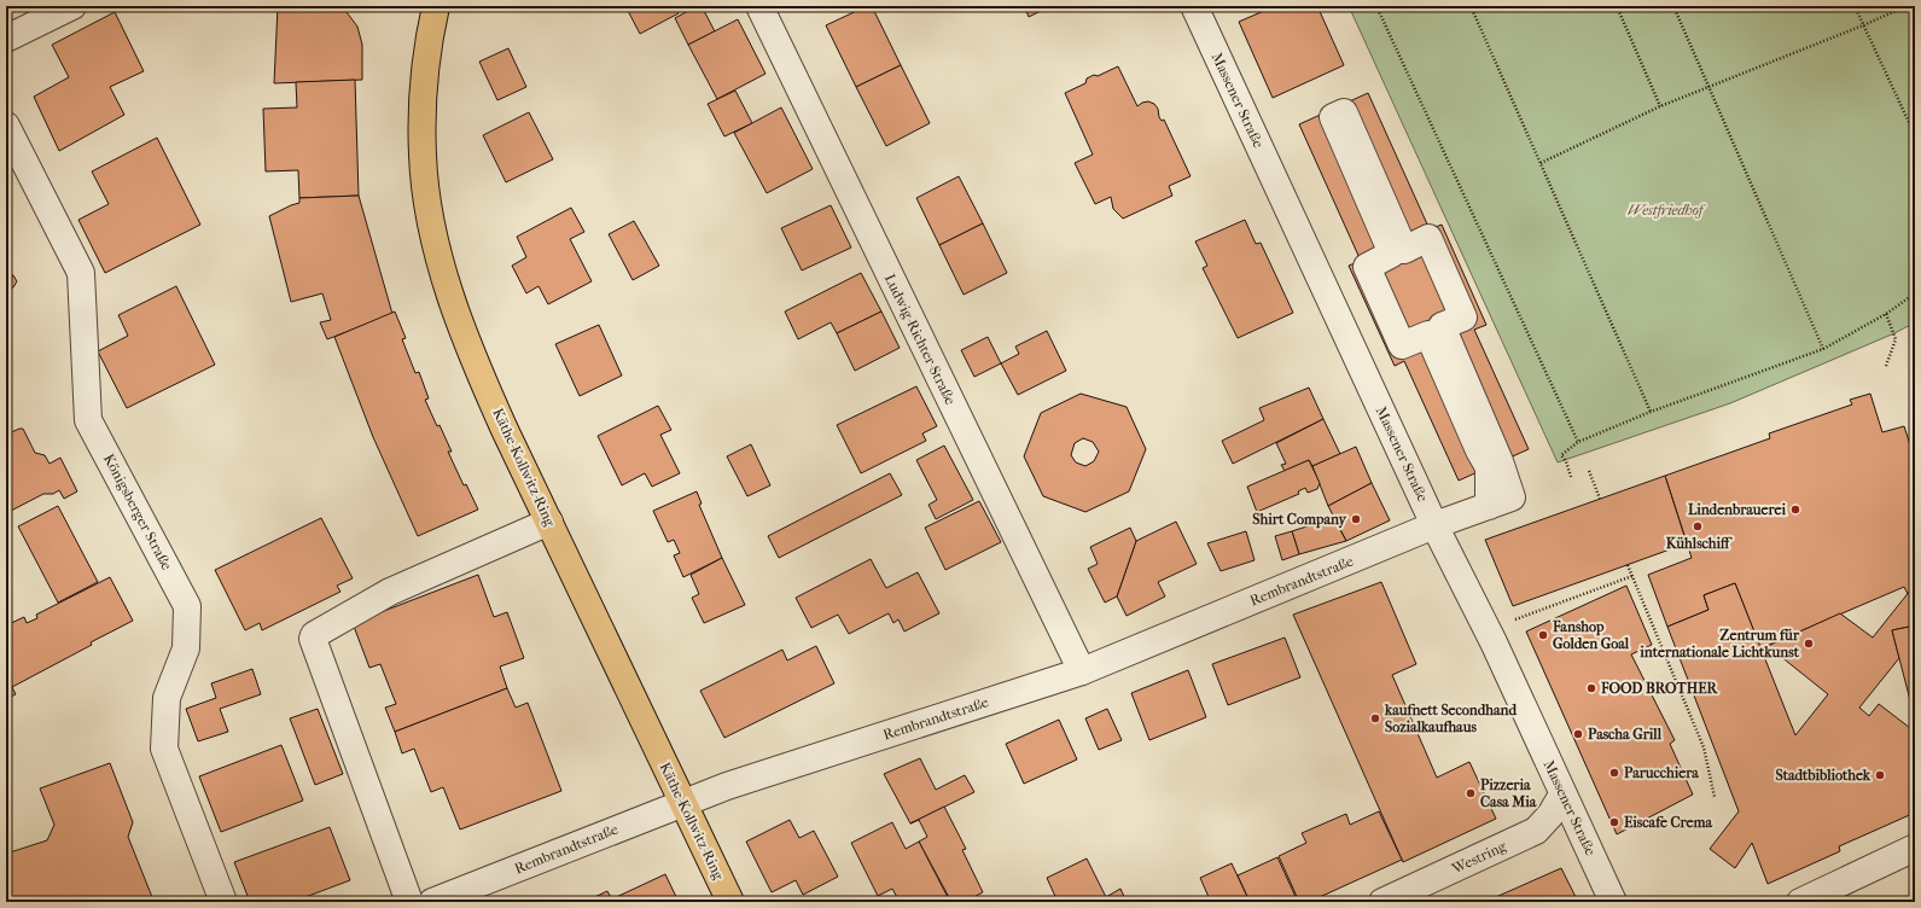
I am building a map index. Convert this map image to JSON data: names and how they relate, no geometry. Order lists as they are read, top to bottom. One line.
{"streets":{"main road":["Käthe-Kollwitz-Ring"],"street":["Massener Straße","Ludwig-Richter-Straße","Königsberger Straße","Rembrandtstraße","Westring"]},"crossings":[["Massener Straße","Rembrandtstraße"],["Massener Straße","Westring"],["Ludwig-Richter-Straße","Rembrandtstraße"],["Käthe-Kollwitz-Ring","Rembrandtstraße"]],"parks":["Westfriedhof"],"places":["Lindenbrauerei","Shirt Company","Kühlschiff","Fanshop Golden Goal","Zentrum für internationale Lichtkunst","FOOD BROTHER","kaufnett Secondhand Sozialkaufhaus","Pascha Grill","Parucchiera","Stadtbibliothek","Pizzeria Casa Mia","Eiscafe Crema"]}
